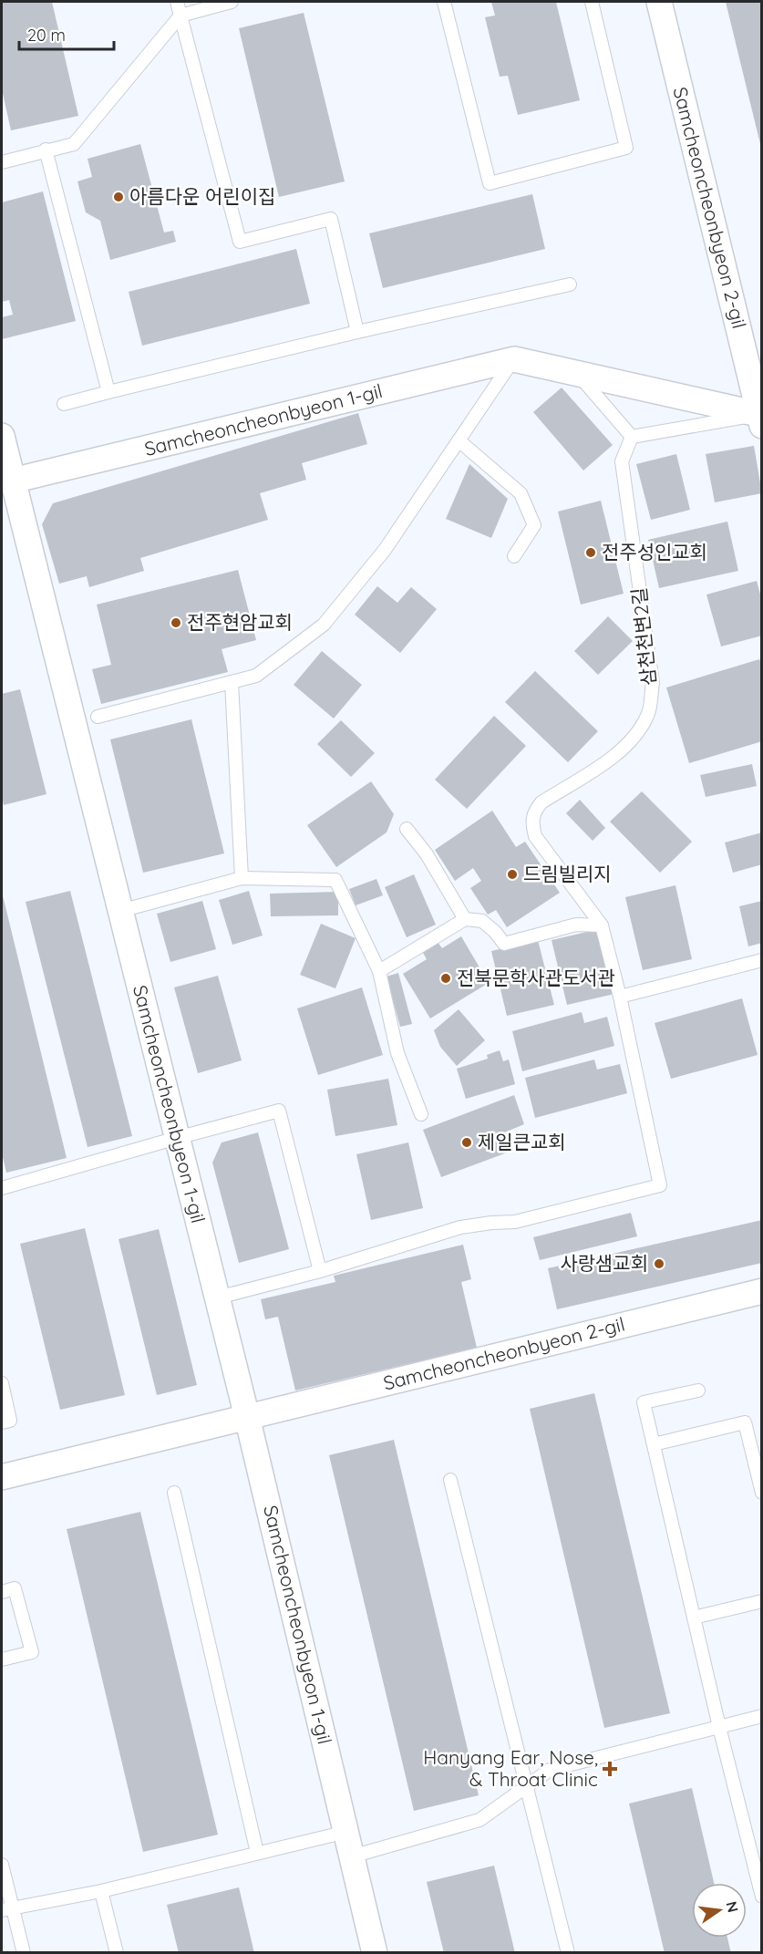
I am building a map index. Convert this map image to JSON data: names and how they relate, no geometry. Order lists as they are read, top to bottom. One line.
{"streets":{"street":["Samcheoncheonbyeon 2-gil","Samcheoncheonbyeon 1-gil"],"lane":["삼천천변2길"]},"crossings":[["Samcheoncheonbyeon 2-gil","Samcheoncheonbyeon 1-gil"]],"places":{"other":["아름다운 어린이집","전주성인교회","전주현암교회","드림빌리지","전북문학사관도서관","제일큰교회","사랑샘교회"],"health":["Hanyang Ear, Nose, & Throat Clinic"]},"scale_bar":"20 m","north":"right"}
